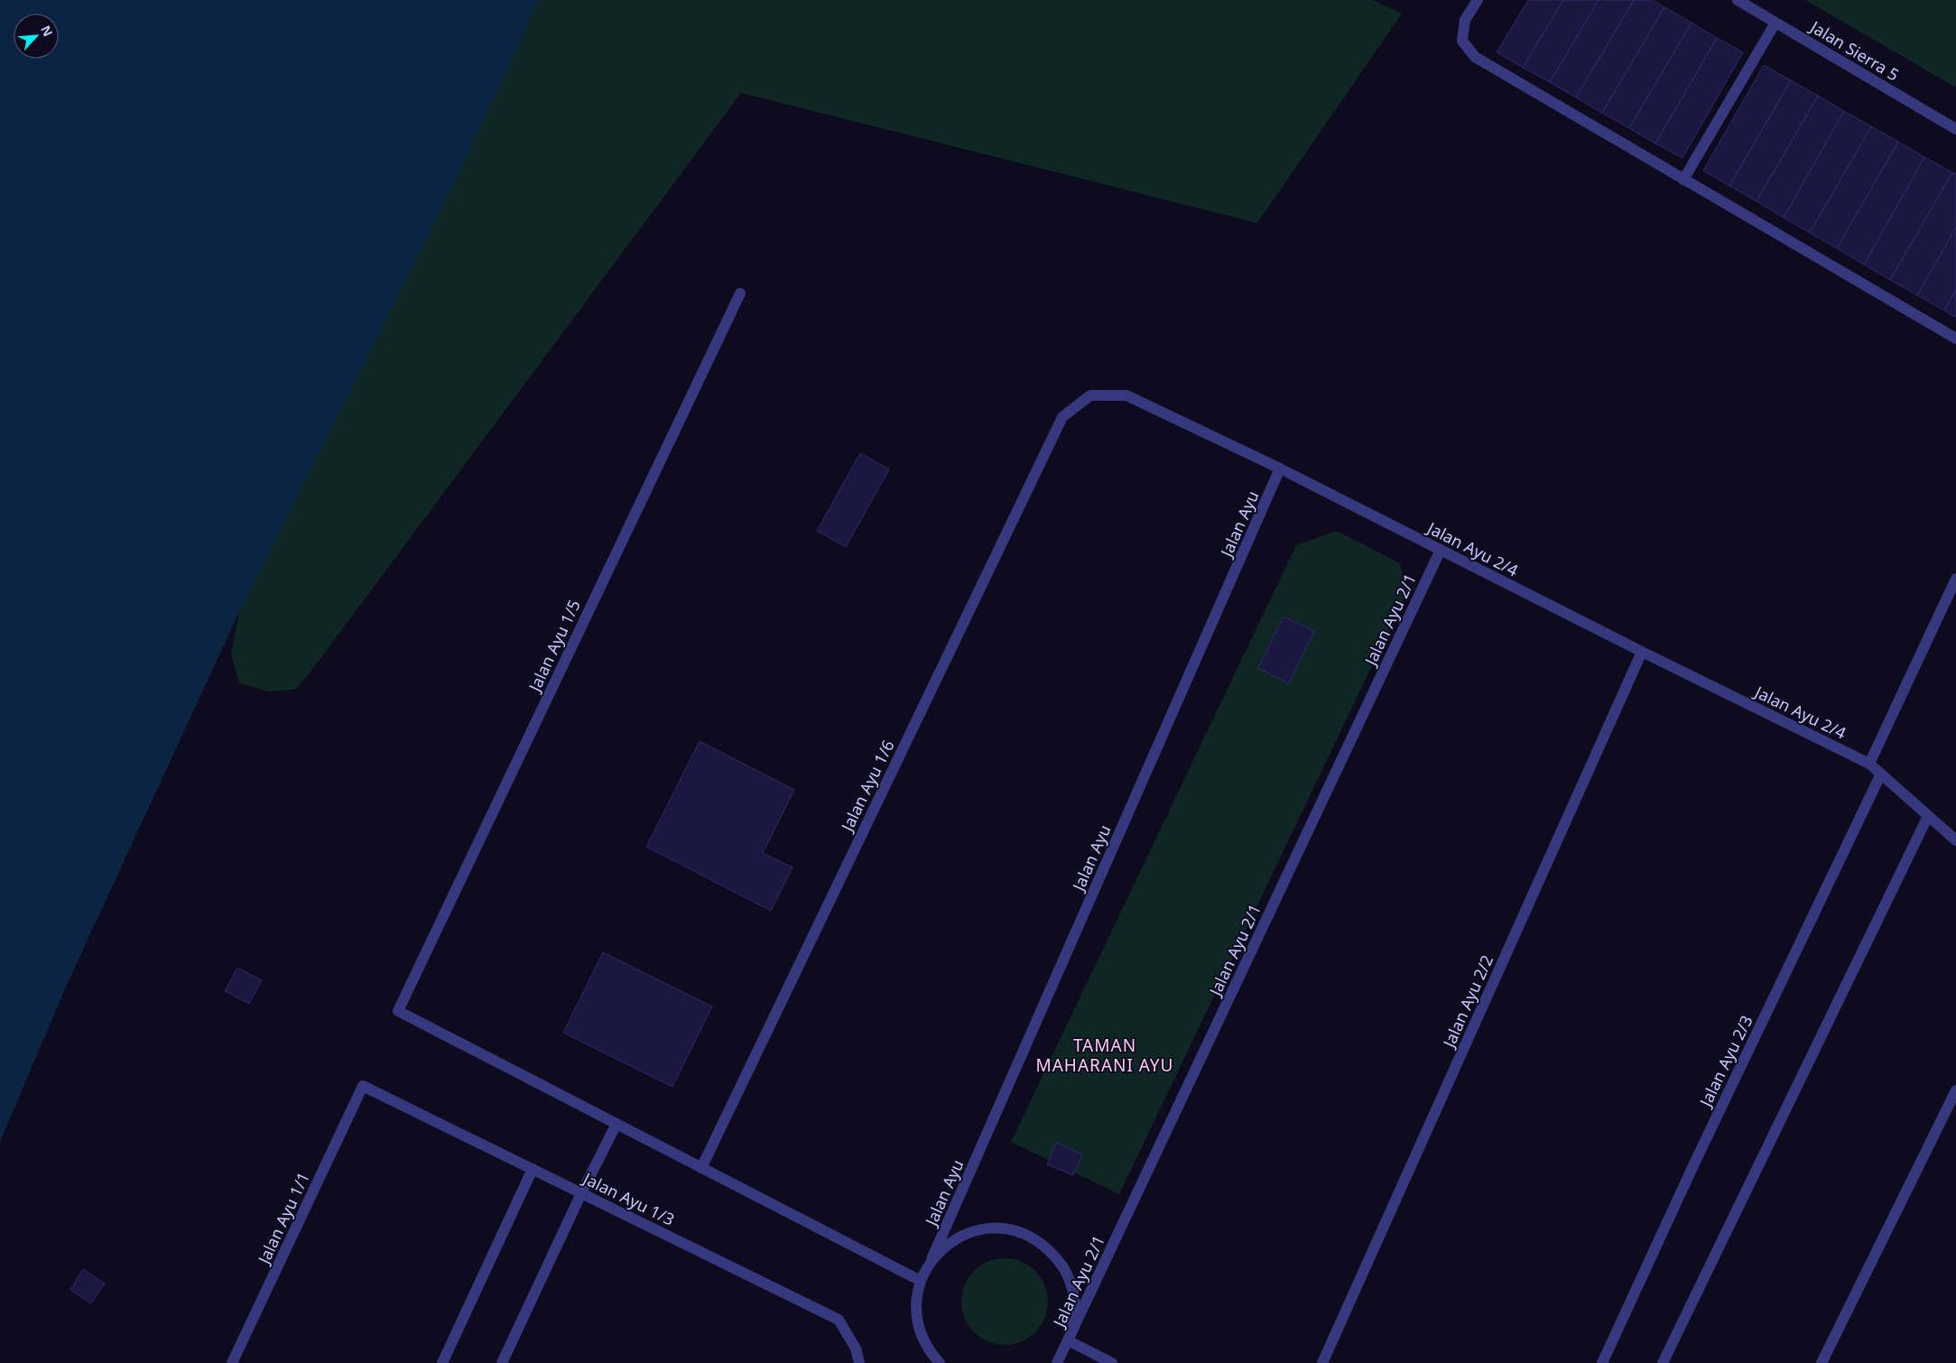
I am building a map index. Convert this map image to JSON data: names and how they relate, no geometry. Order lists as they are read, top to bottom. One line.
{"streets":{"street":["Jalan Sierra 5","Jalan Ayu","Jalan Ayu 2/4","Jalan Ayu 2/1","Jalan Ayu 1/5","Jalan Ayu 1/6","Jalan Ayu 2/2","Jalan Ayu 2/3","Jalan Ayu 1/3","Jalan Ayu 1/1"]},"crossings":[["Jalan Ayu","Jalan Ayu 2/4"],["Jalan Ayu 2/4","Jalan Ayu 2/1"],["Jalan Ayu 2/4","Jalan Ayu 1/6"],["Jalan Ayu 2/4","Jalan Ayu 2/2"],["Jalan Ayu 2/4","Jalan Ayu 2/3"],["Jalan Ayu 1/3","Jalan Ayu 1/1"]],"districts":["TAMAN MAHARANI AYU"],"north":"top right"}
